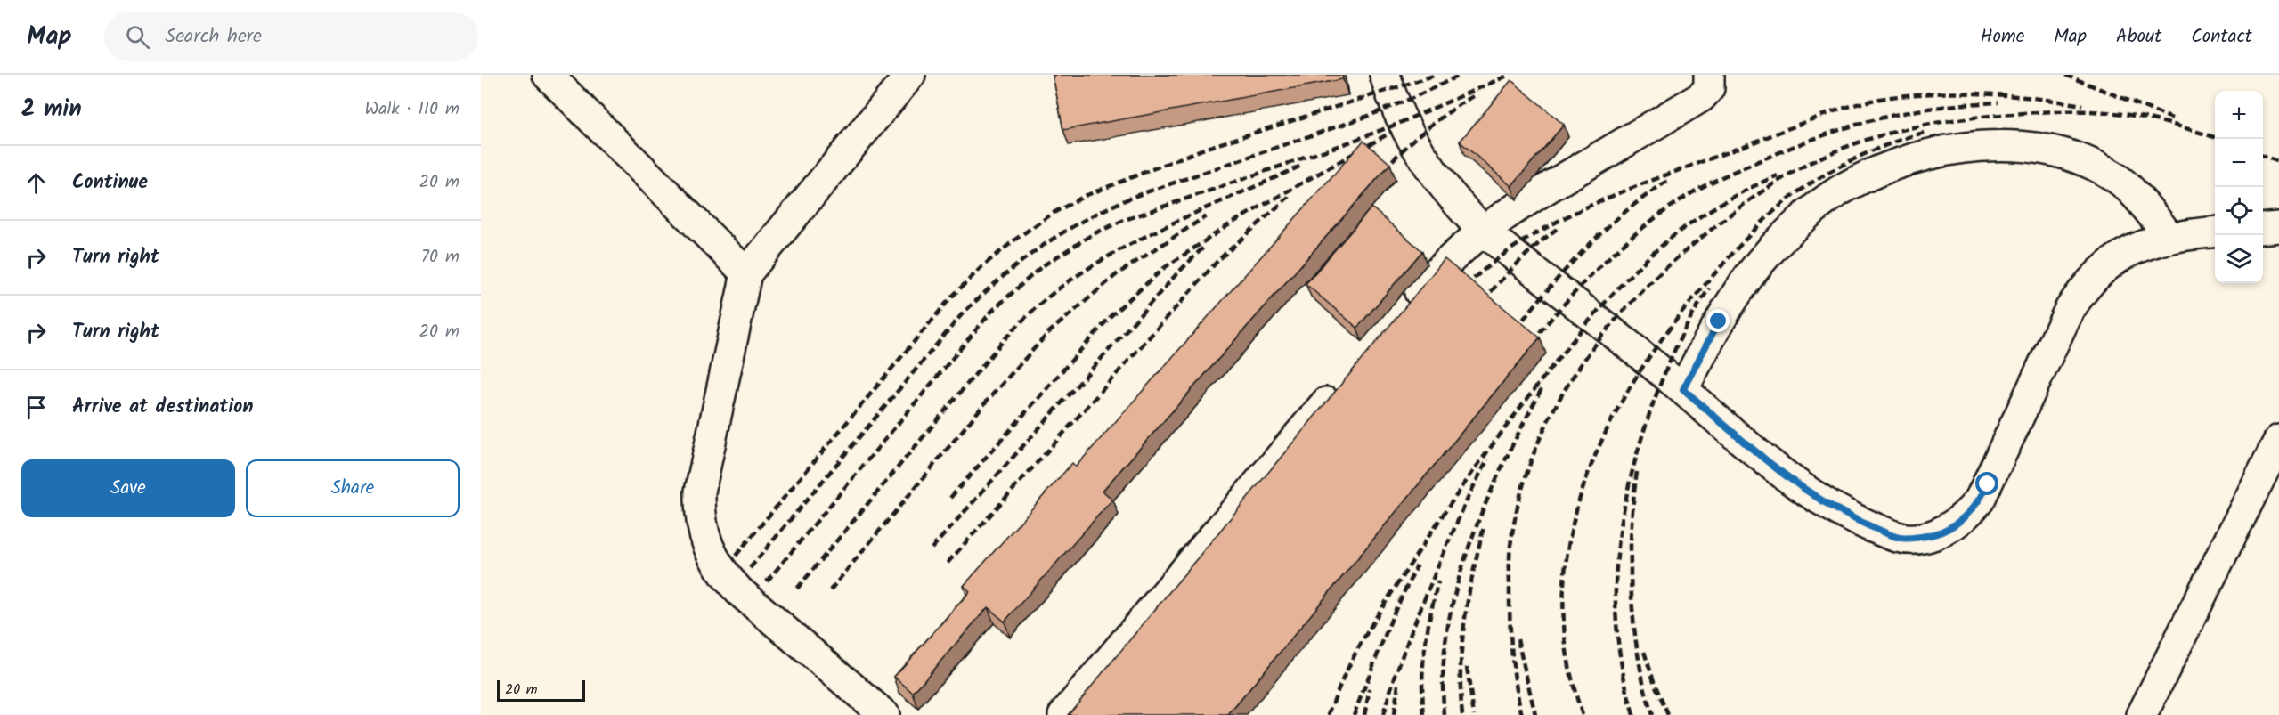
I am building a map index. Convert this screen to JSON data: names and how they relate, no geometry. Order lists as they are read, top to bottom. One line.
{"scale_bar":"20 m","page":{"header":"Map","search":"Search here","nav":["Home","Map","About","Contact"],"heading":["2 min","Walk · 110 m"],"map_buttons":["+","−"],"list":[["Continue","20 m"],["Turn right","70 m"],["Turn right","20 m"],"Arrive at destination"],"buttons":["Save","Share"],"scale":"20 m"}}
